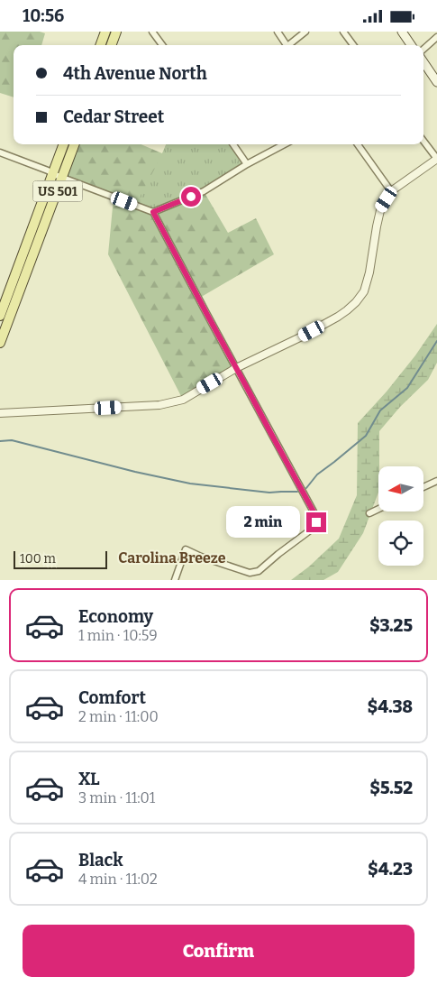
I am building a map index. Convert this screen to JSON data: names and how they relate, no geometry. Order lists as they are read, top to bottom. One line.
{"streets":{"main road":["US 501"]},"districts":["Carolina Breeze"],"scale_bar":"100 m","north":"left","page":{"status":"10:56","banner":["4th Avenue North","Cedar Street"],"bubble":"2 min","scale":"100 m","list":[{"name":"Economy","note":"1 min · 10:59","value":"$3.25"},{"name":"Comfort","note":"2 min · 11:00","value":"$4.38"},{"name":"XL","note":"3 min · 11:01","value":"$5.52"},{"name":"Black","note":"4 min · 11:02","value":"$4.23"}],"buttons":"Confirm"}}
